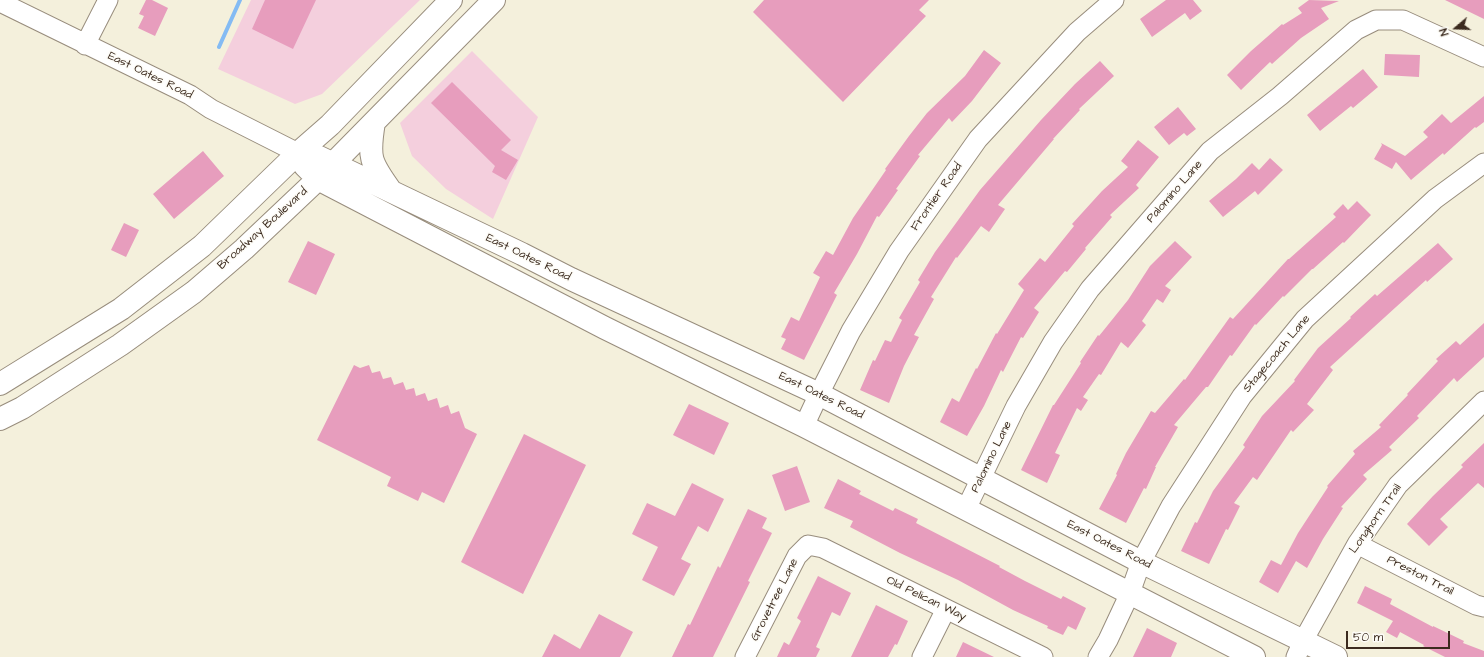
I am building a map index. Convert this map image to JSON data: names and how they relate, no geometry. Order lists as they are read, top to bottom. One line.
{"streets":{"main road":["East Oates Road","Broadway Boulevard"],"street":["Palomino Lane","Frontier Road","Stagecoach Lane","Longhorn Trail","Preston Trail","Old Pelican Way","Grovetree Lane"]},"crossings":[["East Oates Road","Palomino Lane"],["East Oates Road","Frontier Road"],["East Oates Road","Broadway Boulevard"],["East Oates Road","Stagecoach Lane"],["East Oates Road","Longhorn Trail"],["Longhorn Trail","Preston Trail"],["Old Pelican Way","Grovetree Lane"]],"scale_bar":"50 m","north":"left"}
